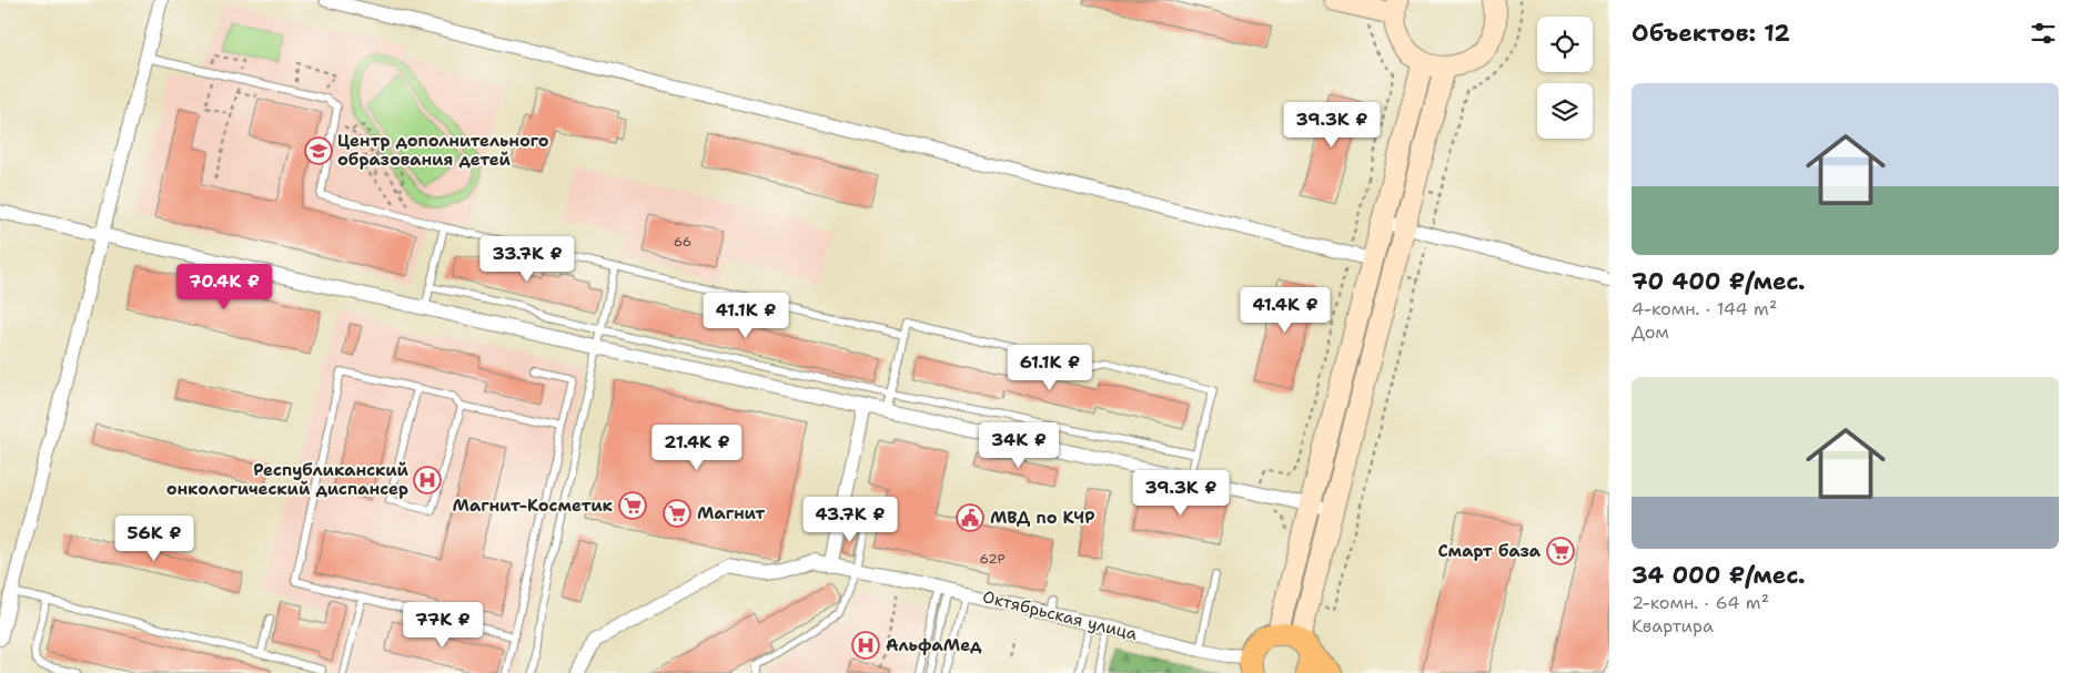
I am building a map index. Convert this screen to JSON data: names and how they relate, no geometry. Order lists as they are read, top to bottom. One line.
{"streets":{"main road":["Октябрьская улица"]},"places":{"school or university":["Центр дополнительного образования детей"],"hospital":["Республиканский онкологический диспансер","АльфаМед"],"supermarket":["Магнит-Косметик","Магнит","Смарт база"],"public building":["МВД по КЧР"]},"house_numbers":["66","62Р"],"page":{"heading":"Объектов: 12","list":[{"name":"70 400 ₽/мес.","note":"4-комн. · 144 m² · Дом"},{"name":"34 000 ₽/мес.","note":"2-комн. · 64 m² · Квартира"}],"price":["39.3K ₽","33.7K ₽","70.4K ₽","41.4K ₽","41.1K ₽","61.1K ₽","34K ₽","21.4K ₽","39.3K ₽","43.7K ₽","56K ₽","77K ₽"]}}
